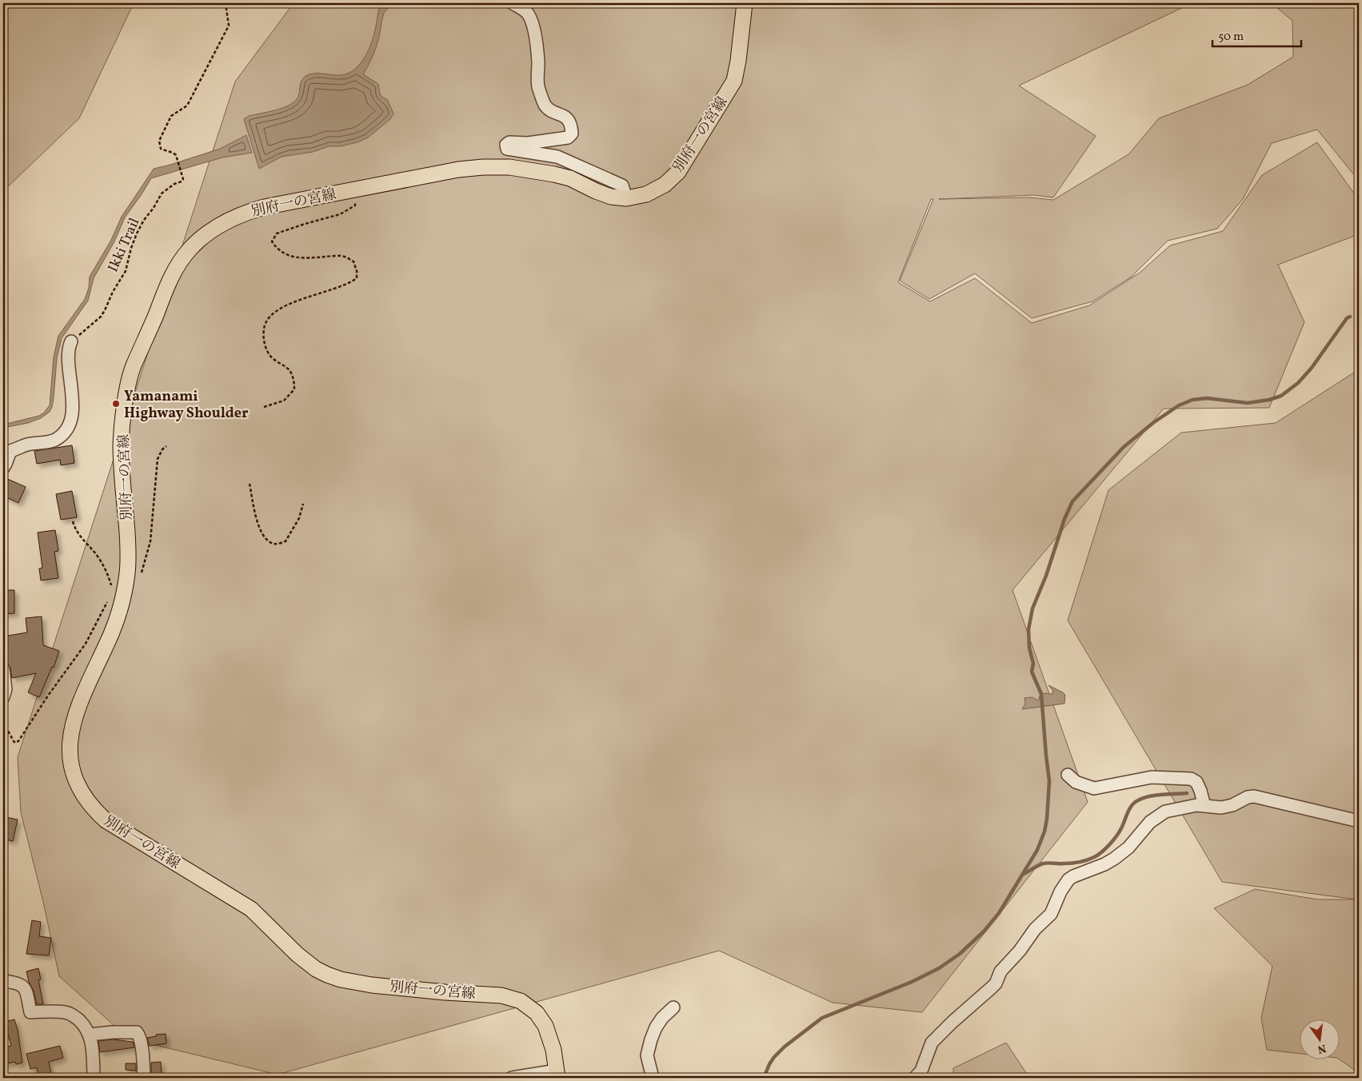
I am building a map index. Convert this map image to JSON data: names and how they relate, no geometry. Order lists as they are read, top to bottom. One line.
{"streets":{"main road":["別府一の宮線"],"path":["Ikki Trail"]},"places":["Yamanami Highway Shoulder"],"scale_bar":"50 m","north":"bottom"}
